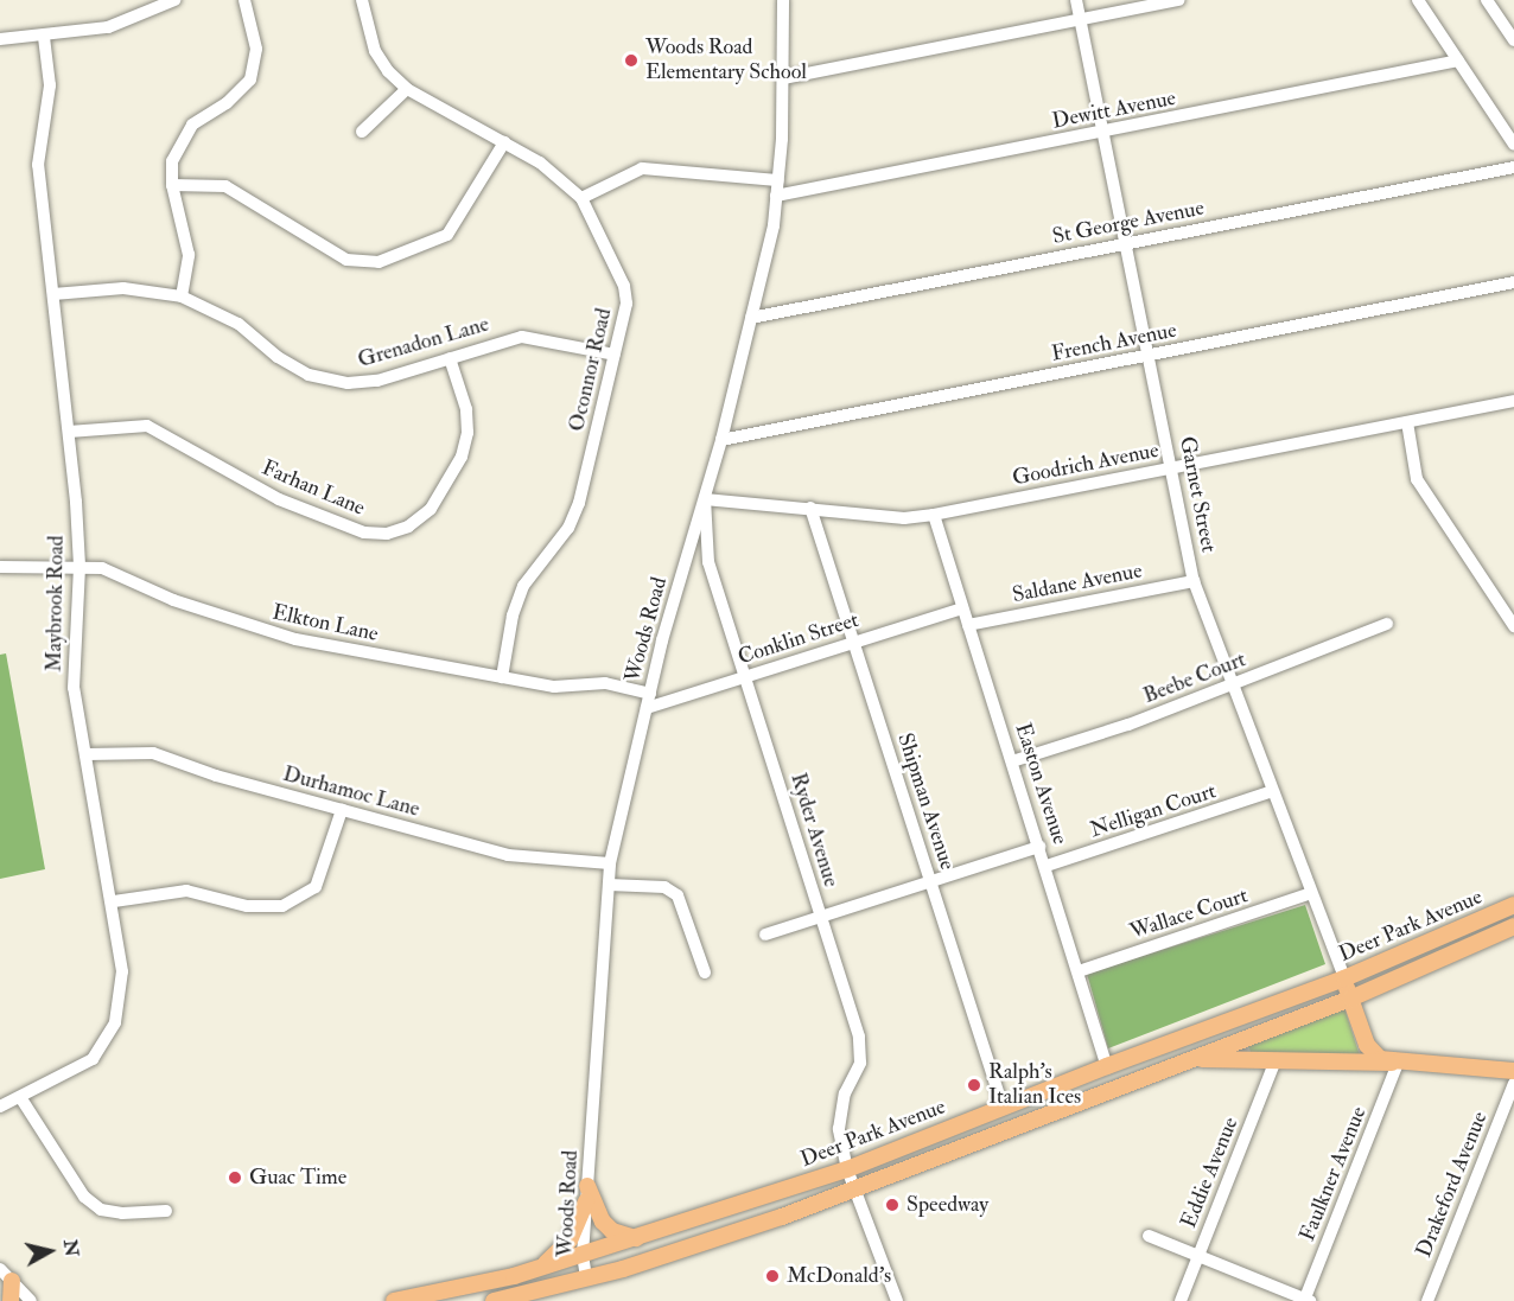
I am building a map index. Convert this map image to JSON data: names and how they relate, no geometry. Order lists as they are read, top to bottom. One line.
{"streets":{"main road":["Deer Park Avenue"],"street":["Dewitt Avenue","St George Avenue","Grenadon Lane","French Avenue","Oconnor Road","Goodrich Avenue","Farhan Lane","Garnet Street","Saldane Avenue","Maybrook Road","Elkton Lane","Woods Road","Conklin Street","Beebe Court","Easton Avenue","Durhamoc Lane","Shipman Avenue","Nelligan Court","Ryder Avenue","Wallace Court","Eddie Avenue","Faulkner Avenue","Drakeford Avenue"]},"crossings":[["Dewitt Avenue","Garnet Street"],["Dewitt Avenue","Woods Road"],["St George Avenue","Garnet Street"],["St George Avenue","Woods Road"],["Grenadon Lane","Oconnor Road"],["Grenadon Lane","Farhan Lane"],["Grenadon Lane","Maybrook Road"],["French Avenue","Garnet Street"],["French Avenue","Woods Road"],["Oconnor Road","Elkton Lane"],["Goodrich Avenue","Garnet Street"],["Goodrich Avenue","Woods Road"],["Goodrich Avenue","Easton Avenue"],["Goodrich Avenue","Shipman Avenue"],["Goodrich Avenue","Ryder Avenue"],["Farhan Lane","Maybrook Road"],["Garnet Street","Saldane Avenue"],["Garnet Street","Beebe Court"],["Garnet Street","Nelligan Court"],["Garnet Street","Wallace Court"],["Garnet Street","Deer Park Avenue"],["Saldane Avenue","Easton Avenue"],["Maybrook Road","Elkton Lane"],["Maybrook Road","Durhamoc Lane"],["Elkton Lane","Woods Road"],["Woods Road","Conklin Street"],["Woods Road","Durhamoc Lane"],["Woods Road","Ryder Avenue"],["Woods Road","Deer Park Avenue"],["Conklin Street","Easton Avenue"],["Conklin Street","Shipman Avenue"],["Conklin Street","Ryder Avenue"],["Beebe Court","Easton Avenue"],["Easton Avenue","Nelligan Court"],["Easton Avenue","Wallace Court"],["Easton Avenue","Deer Park Avenue"],["Shipman Avenue","Deer Park Avenue"],["Ryder Avenue","Deer Park Avenue"]],"places":["Woods Road Elementary School","Ralph's Italian Ices","Guac Time","Speedway","McDonald's"],"north":"right"}
